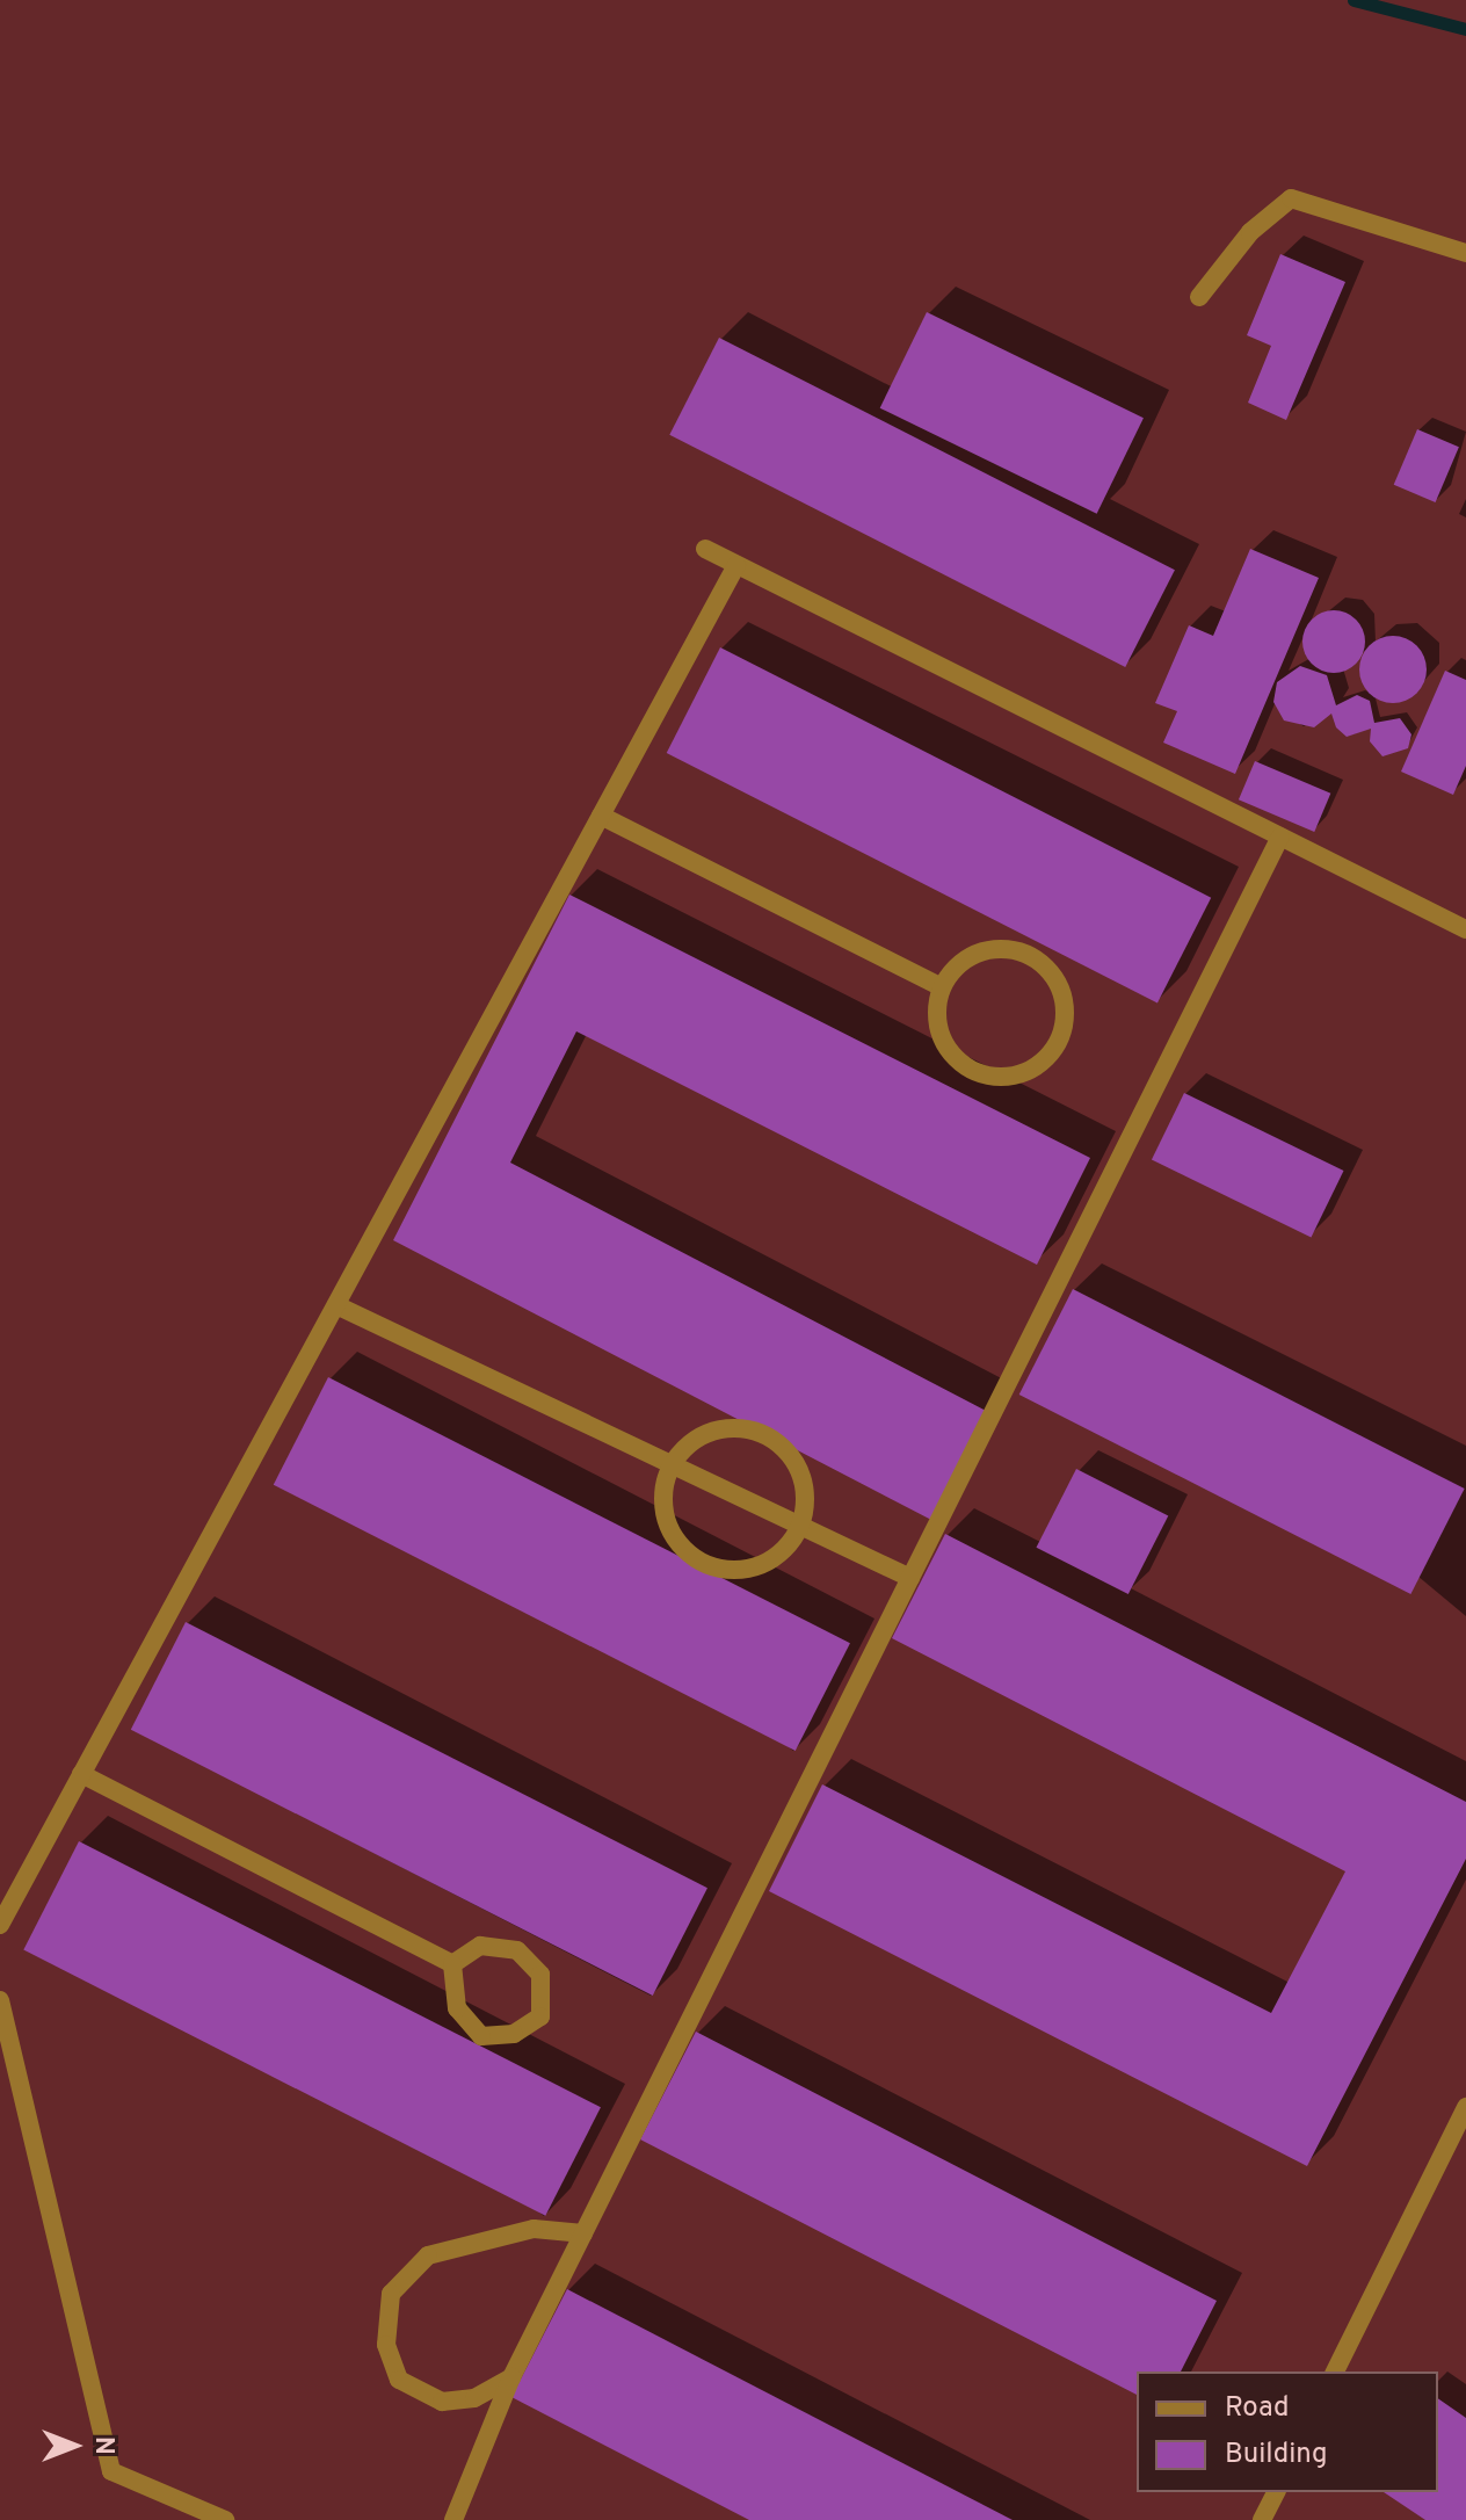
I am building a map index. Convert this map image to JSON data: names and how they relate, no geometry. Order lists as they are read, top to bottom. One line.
{"legend":["Road","Building"],"north":"right"}
